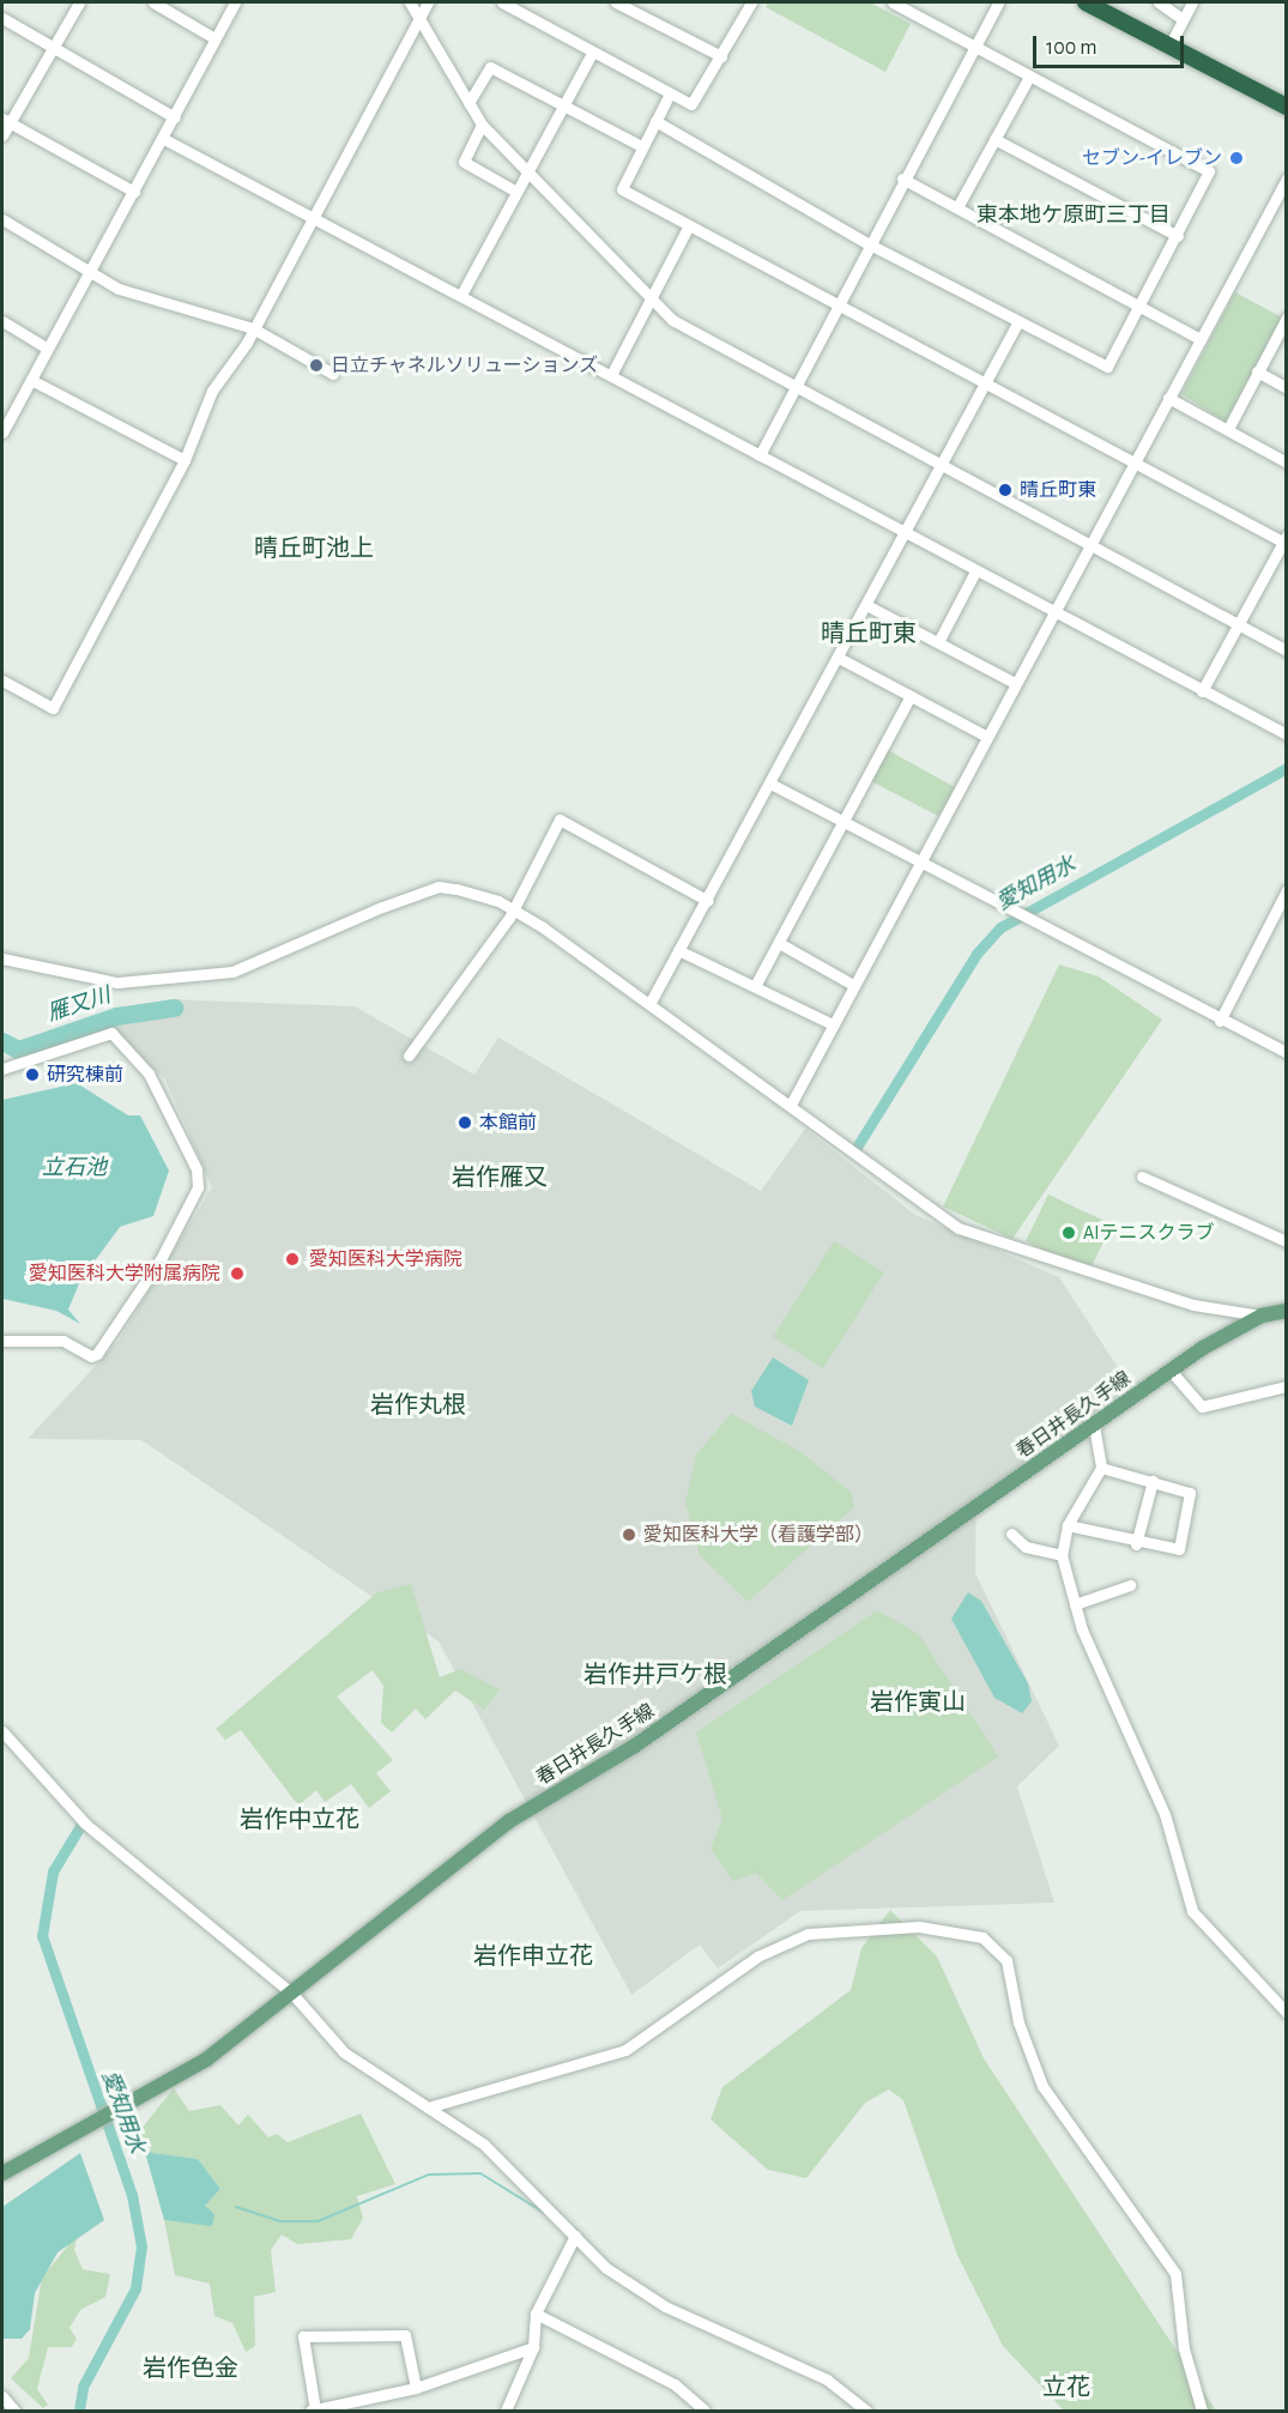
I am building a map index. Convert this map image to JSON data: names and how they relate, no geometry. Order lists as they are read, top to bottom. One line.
{"streets":{"main road":["春日井長久手線"]},"districts":["東本地ケ原町三丁目","晴丘町池上","晴丘町東","岩作雁又","岩作丸根","岩作井戸ケ根","岩作寅山","岩作中立花","岩作申立花","岩作色金","立花"],"water":["愛知用水","雁又川","立石池"],"places":["セブン-イレブン","日立チャネルソリューションズ","晴丘町東","研究棟前","本館前","AIテニスクラブ","愛知医科大学病院","愛知医科大学附属病院","愛知医科大学（看護学部）"],"scale_bar":"100 m"}
